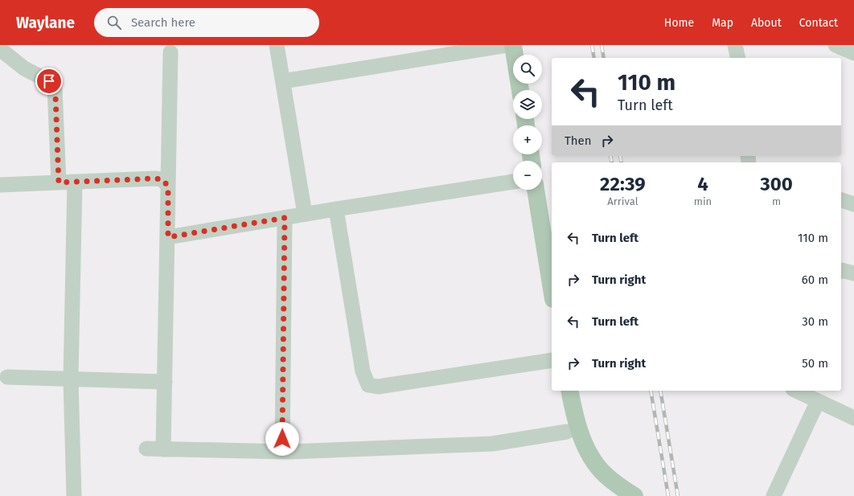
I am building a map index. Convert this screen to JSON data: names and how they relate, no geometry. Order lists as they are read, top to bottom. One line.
{"page":{"header":"Waylane","search":"Search here","nav":["Home","Map","About","Contact"],"map_buttons":["+","−"],"turn":["110 m","Turn left"],"then":"Then","eta":["22:39","Arrival","4","min","300","m"],"list":[{"name":"Turn left","value":"110 m"},{"name":"Turn right","value":"60 m"},{"name":"Turn left","value":"30 m"},{"name":"Turn right","value":"50 m"}]}}
